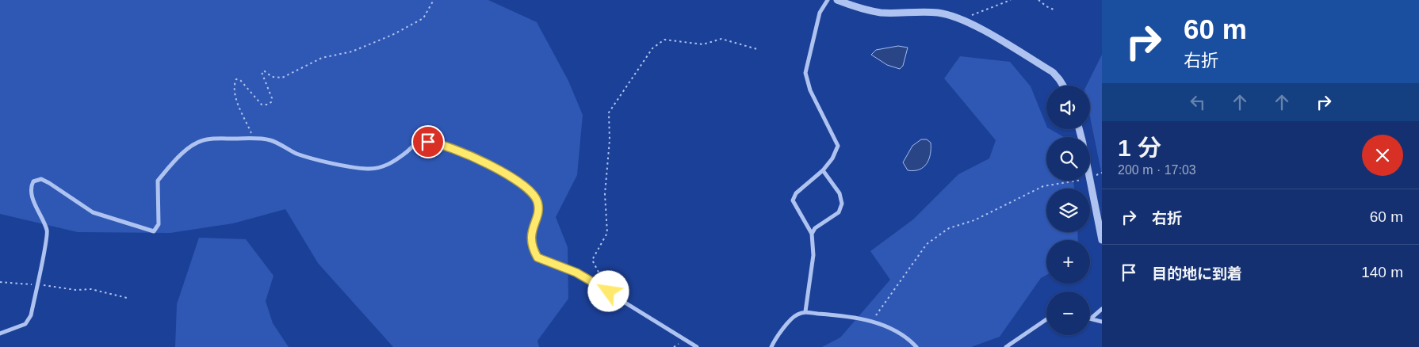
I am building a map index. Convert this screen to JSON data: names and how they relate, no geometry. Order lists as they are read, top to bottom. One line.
{"page":{"turn":["60 m","右折"],"map_buttons":["+","−"],"heading":["1 分","200 m · 17:03"],"list":[{"name":"右折","value":"60 m"},{"name":"目的地に到着","value":"140 m"}]}}
